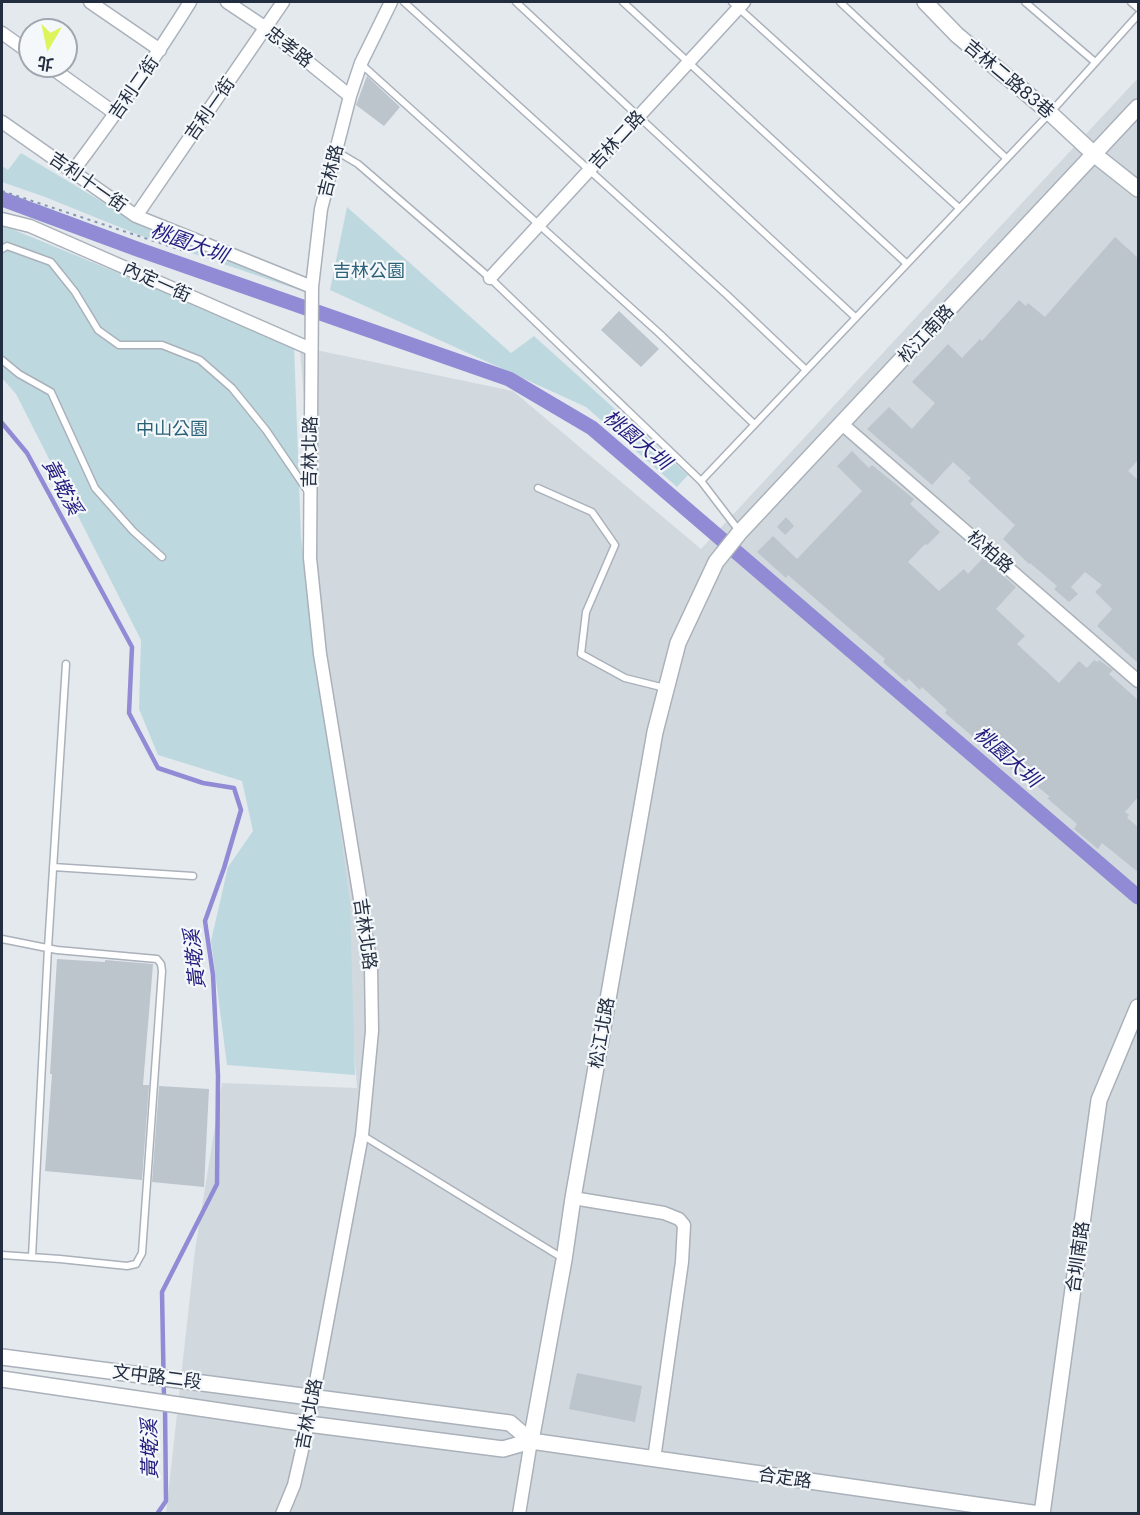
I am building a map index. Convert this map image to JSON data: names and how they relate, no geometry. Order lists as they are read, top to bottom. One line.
{"streets":{"street":["忠孝路","吉林二路83巷","吉利二街","吉利一街","吉林二路","吉林路","吉利十一街","內定一街","松江南路","吉林北路","松柏路","松江北路","合圳南路","文中路二段","合定路"]},"crossings":[["忠孝路","吉利一街"],["忠孝路","吉林路"],["吉林二路83巷","松江南路"],["吉利二街","吉利十一街"],["吉利一街","吉利十一街"],["吉林路","吉利十一街"],["吉林路","內定一街"],["吉林路","吉林北路"],["內定一街","吉林北路"],["松江南路","松柏路"],["松江南路","松江北路"],["吉林北路","文中路二段"],["吉林北路","合定路"],["松江北路","合定路"],["合圳南路","合定路"],["文中路二段","合定路"]],"water":["桃園大圳","黃墘溪"],"parks":["吉林公園","中山公園"],"north":"bottom"}
